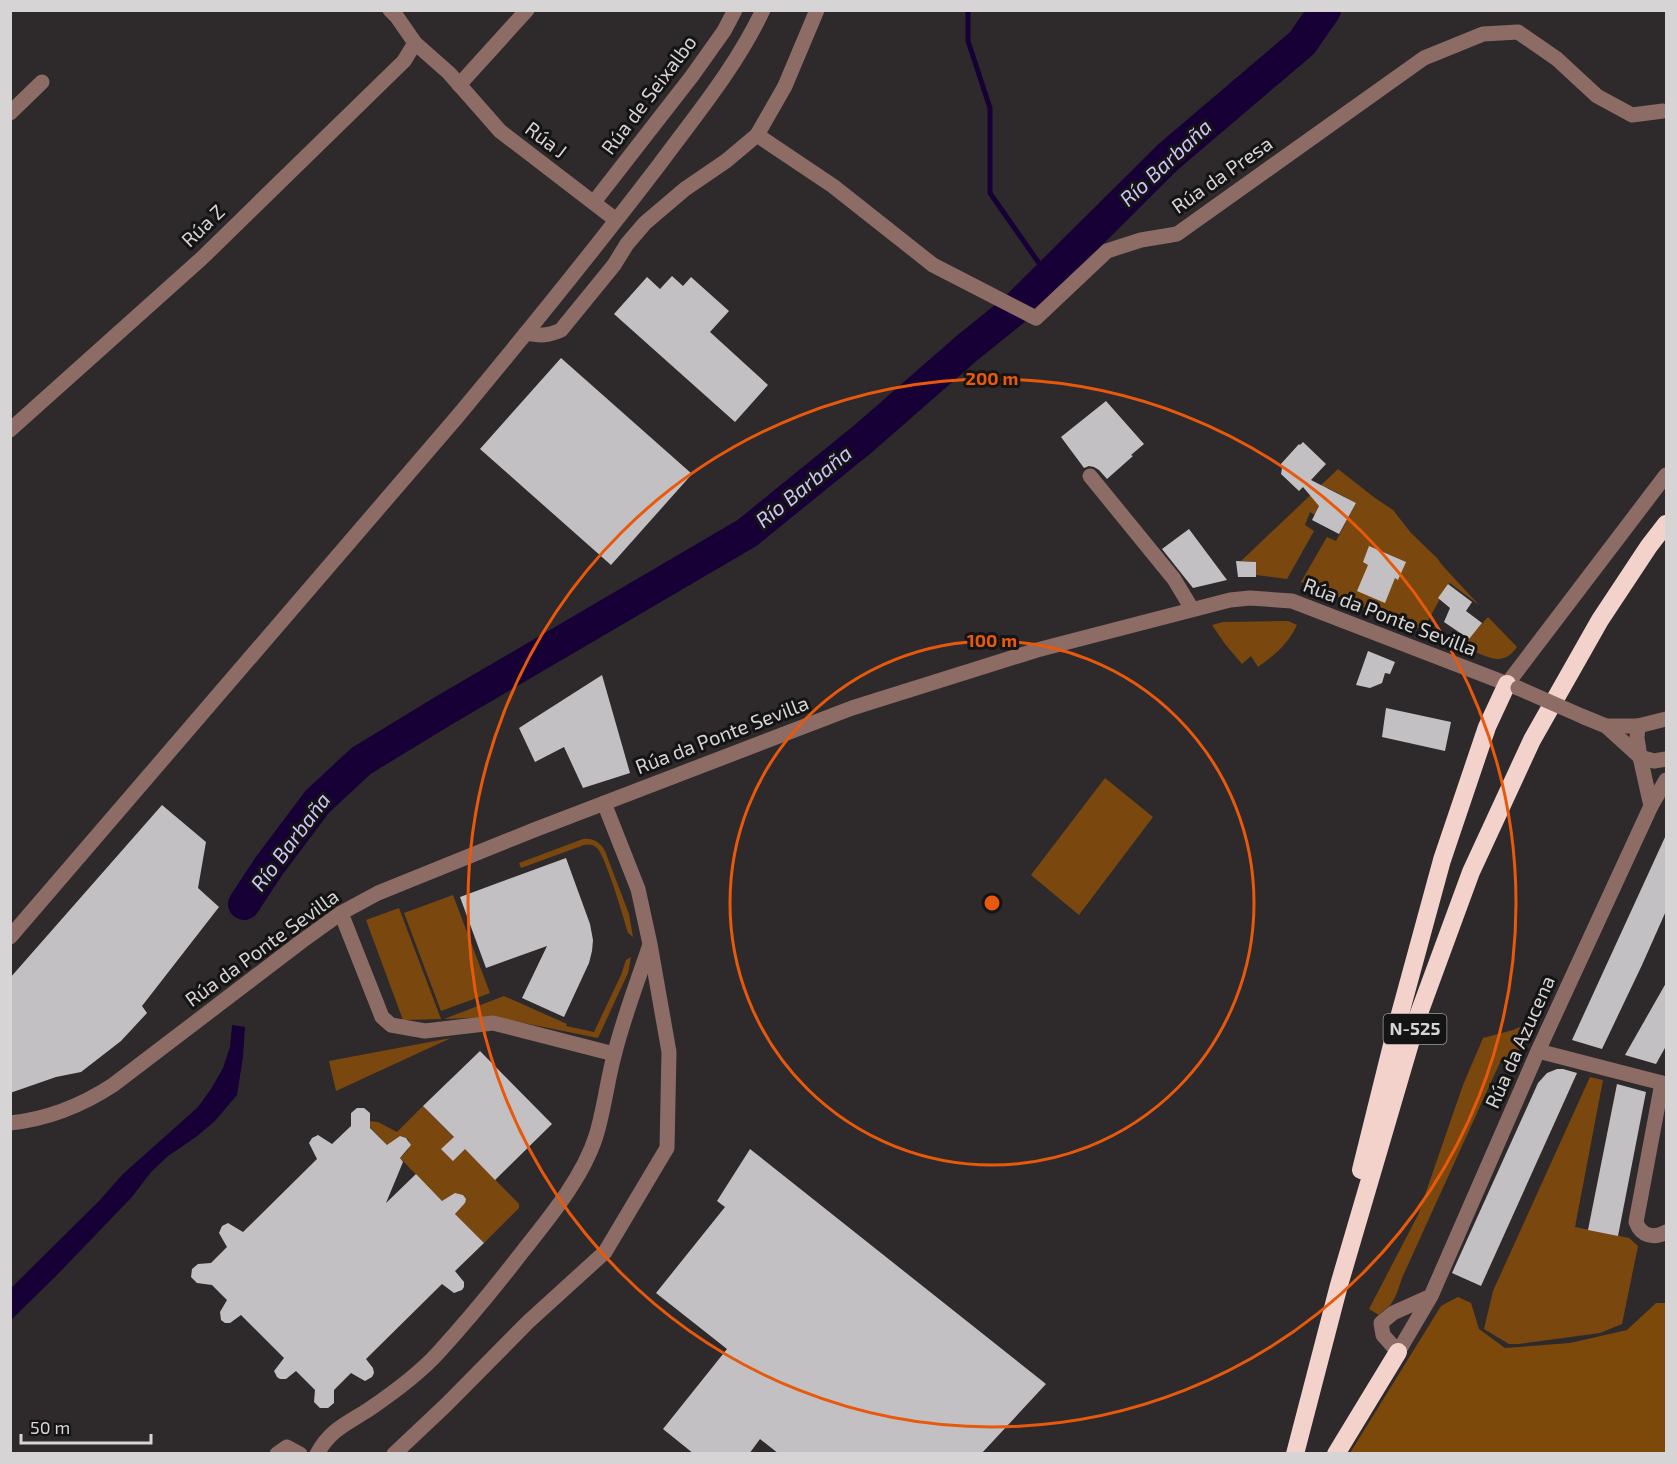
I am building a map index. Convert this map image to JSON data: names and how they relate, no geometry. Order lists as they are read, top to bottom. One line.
{"streets":{"highway":["N-525"],"street":["Rúa de Seixalbo","Rúa J","Rúa da Presa","Rúa Z","Rúa da Ponte Sevilla","Rúa da Azucena"]},"crossings":[["Rúa de Seixalbo","Rúa J"],["Rúa J","Rúa Z"],["Rúa da Ponte Sevilla","N-525"]],"water":["Río Barbaña"],"scale_bar":"50 m","rings":["200 m","100 m"]}
